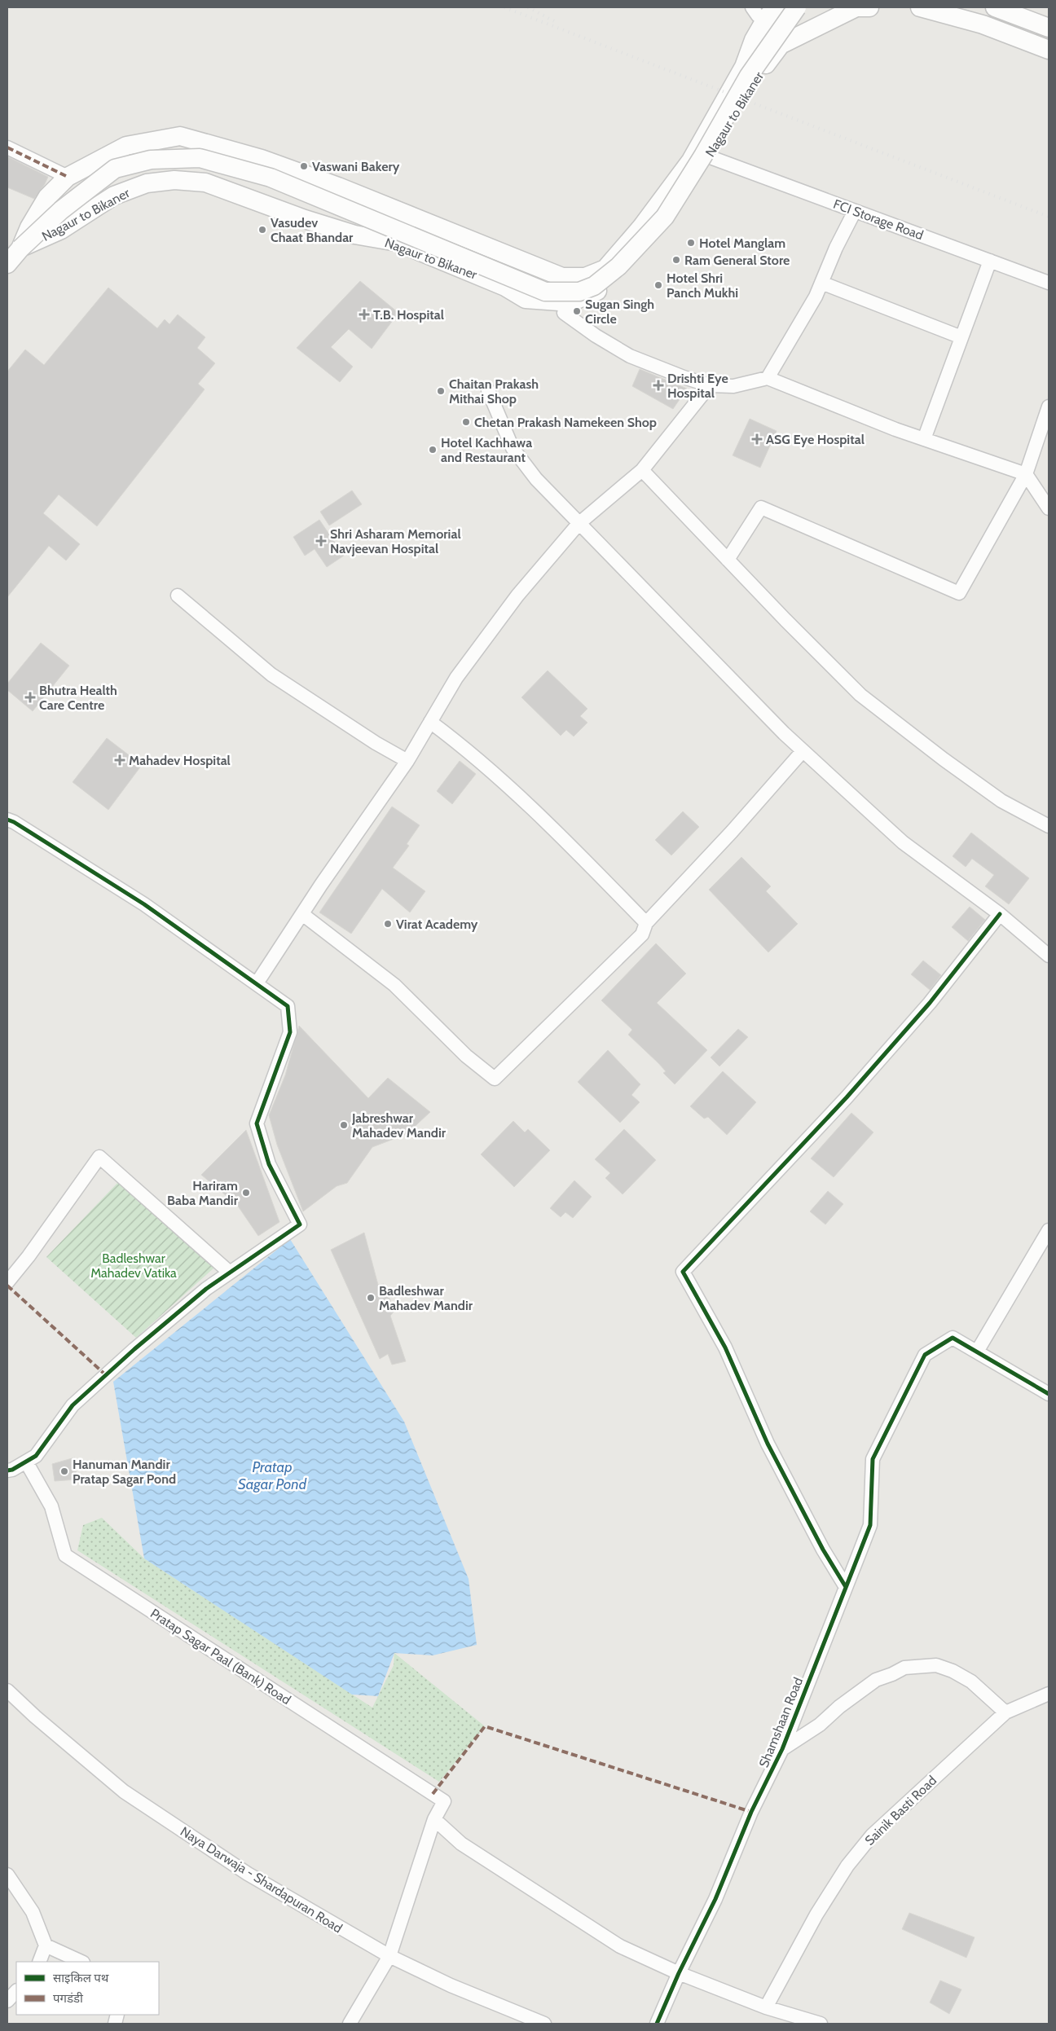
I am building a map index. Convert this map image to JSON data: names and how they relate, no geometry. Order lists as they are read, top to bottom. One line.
{"streets":{"main road":["Nagaur to Bikaner"],"street":["FCI Storage Road","Pratap Sagar Paal (Bank) Road","Shamshaan Road","Sainik Basti Road","Naya Darwaja - Shardapuran Road"]},"crossings":[["Nagaur to Bikaner","FCI Storage Road"]],"water":["Pratap Sagar Pond"],"parks":["Badleshwar Mahadev Vatika"],"places":{"other":["Vaswani Bakery","Vasudev Chaat Bhandar","Hotel Manglam","Ram General Store","Hotel Shri Panch Mukhi","Sugan Singh Circle","Chaitan Prakash Mithai Shop","Chetan Prakash Namekeen Shop","Hotel Kachhawa and Restaurant","Virat Academy","Jabreshwar Mahadev Mandir","Hariram Baba Mandir","Badleshwar Mahadev Mandir","Hanuman Mandir Pratap Sagar Pond"],"health":["T.B. Hospital","Drishti Eye Hospital","ASG Eye Hospital","Shri Asharam Memorial Navjeevan Hospital","Bhutra Health Care Centre","Mahadev Hospital"]},"legend":["साइकिल पथ","पगडंडी"]}
